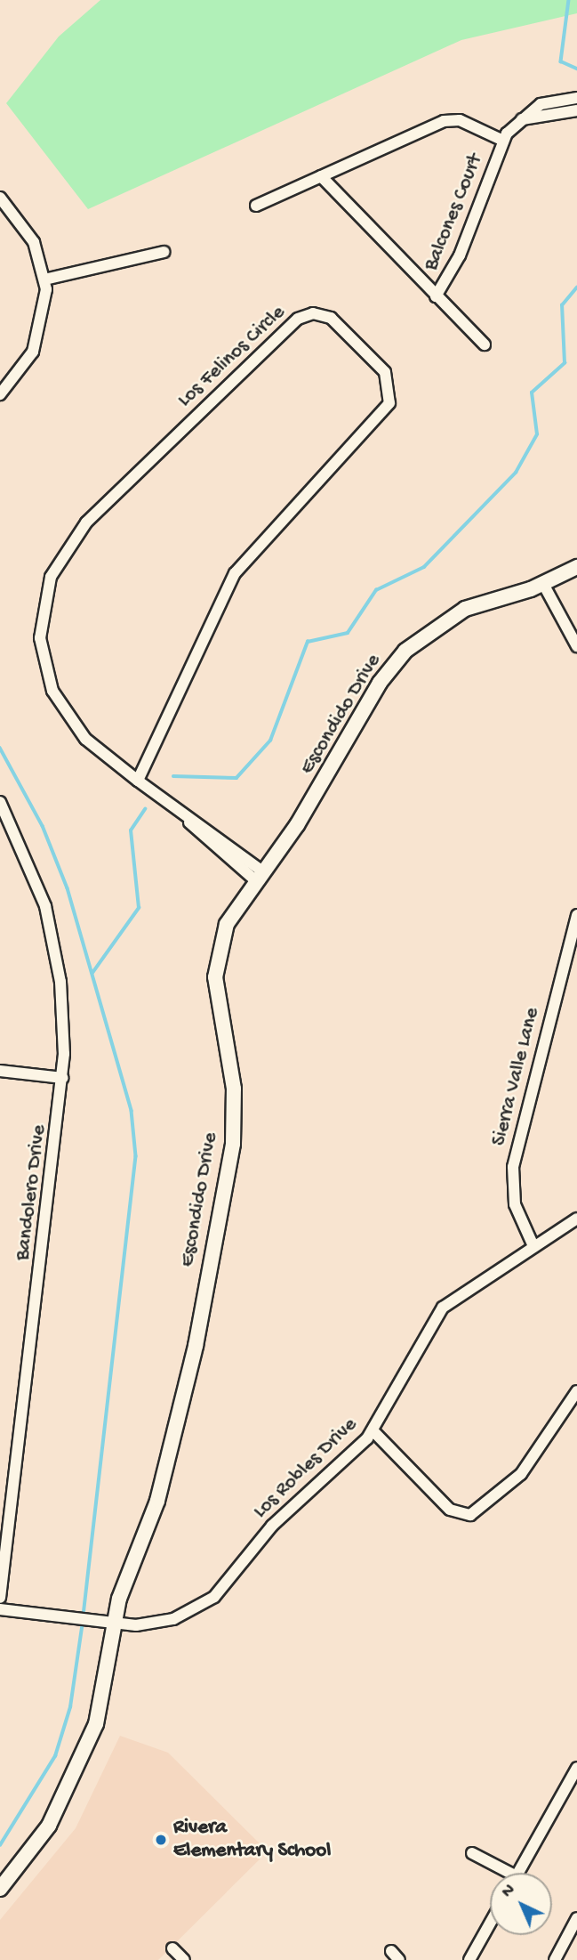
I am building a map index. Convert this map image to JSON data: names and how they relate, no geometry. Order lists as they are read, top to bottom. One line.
{"streets":{"street":["Balcones Court","Los Felinos Circle","Escondido Drive","Sierra Valle Lane","Bandolero Drive","Los Robles Drive"]},"crossings":[["Los Felinos Circle","Escondido Drive"],["Escondido Drive","Los Robles Drive"],["Sierra Valle Lane","Los Robles Drive"]],"places":["Rivera Elementary School"],"north":"top left"}
